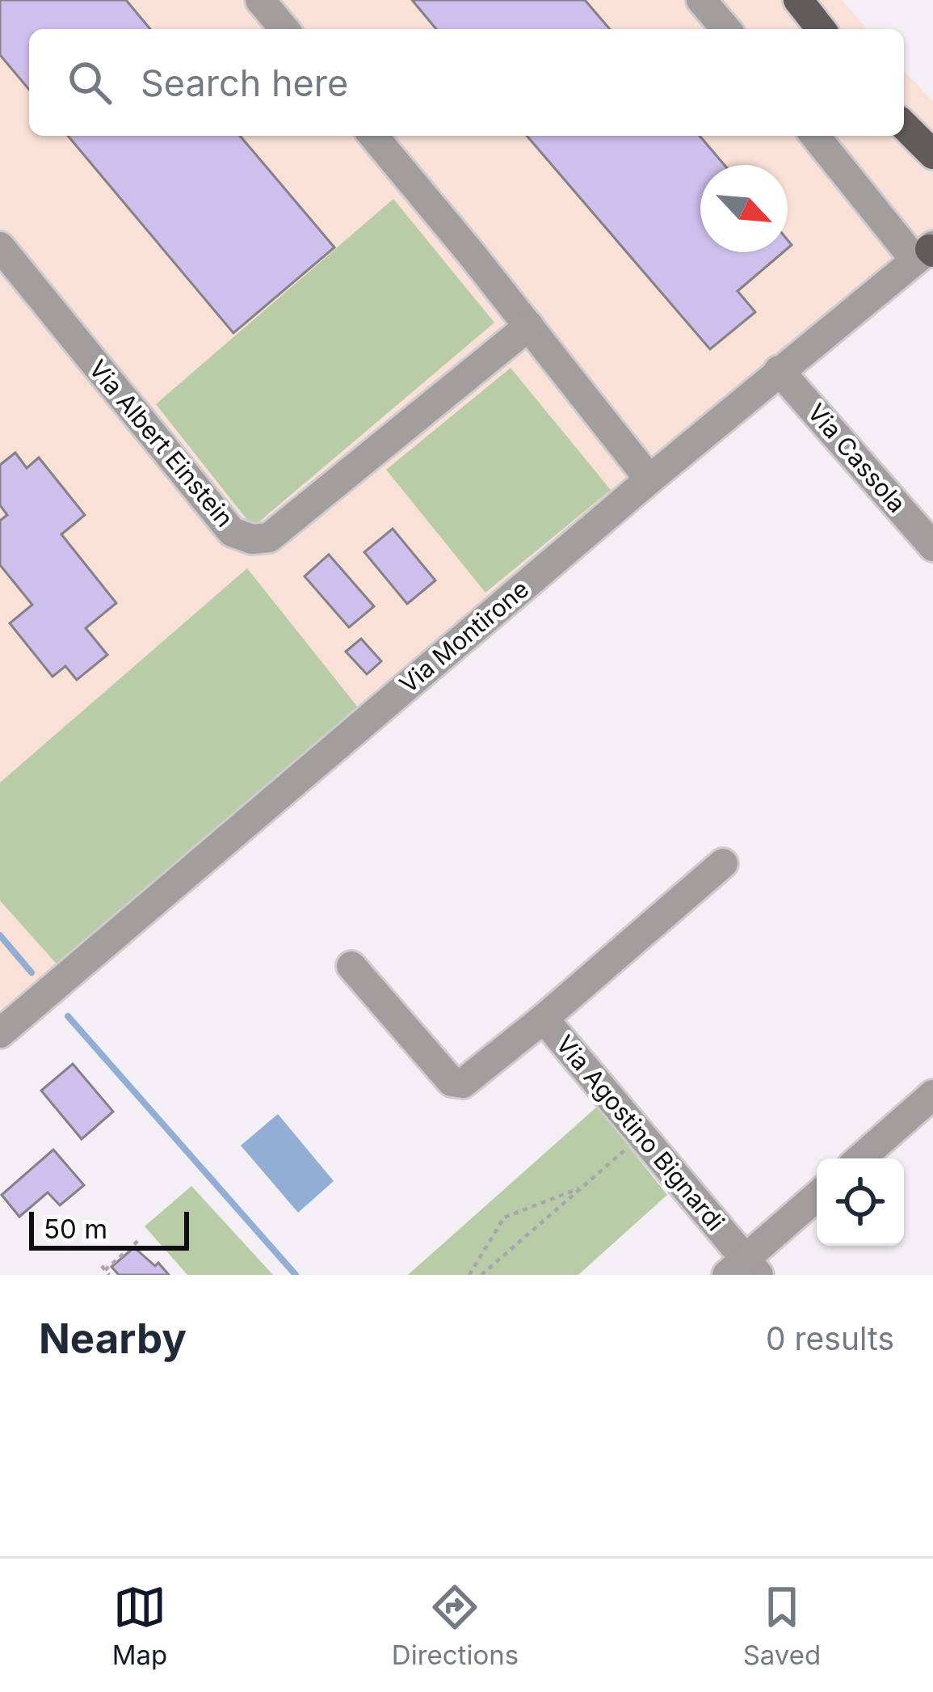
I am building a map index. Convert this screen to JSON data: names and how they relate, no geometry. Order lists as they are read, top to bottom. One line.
{"streets":{"street":["Via Albert Einstein","Via Cassola","Via Montirone","Via Agostino Bignardi"]},"crossings":[["Via Cassola","Via Montirone"]],"scale_bar":"50 m","north":"bottom right","page":{"search":"Search here","scale":"50 m","heading":["Nearby","0 results"],"nav":["Map","Directions","Saved"]}}
